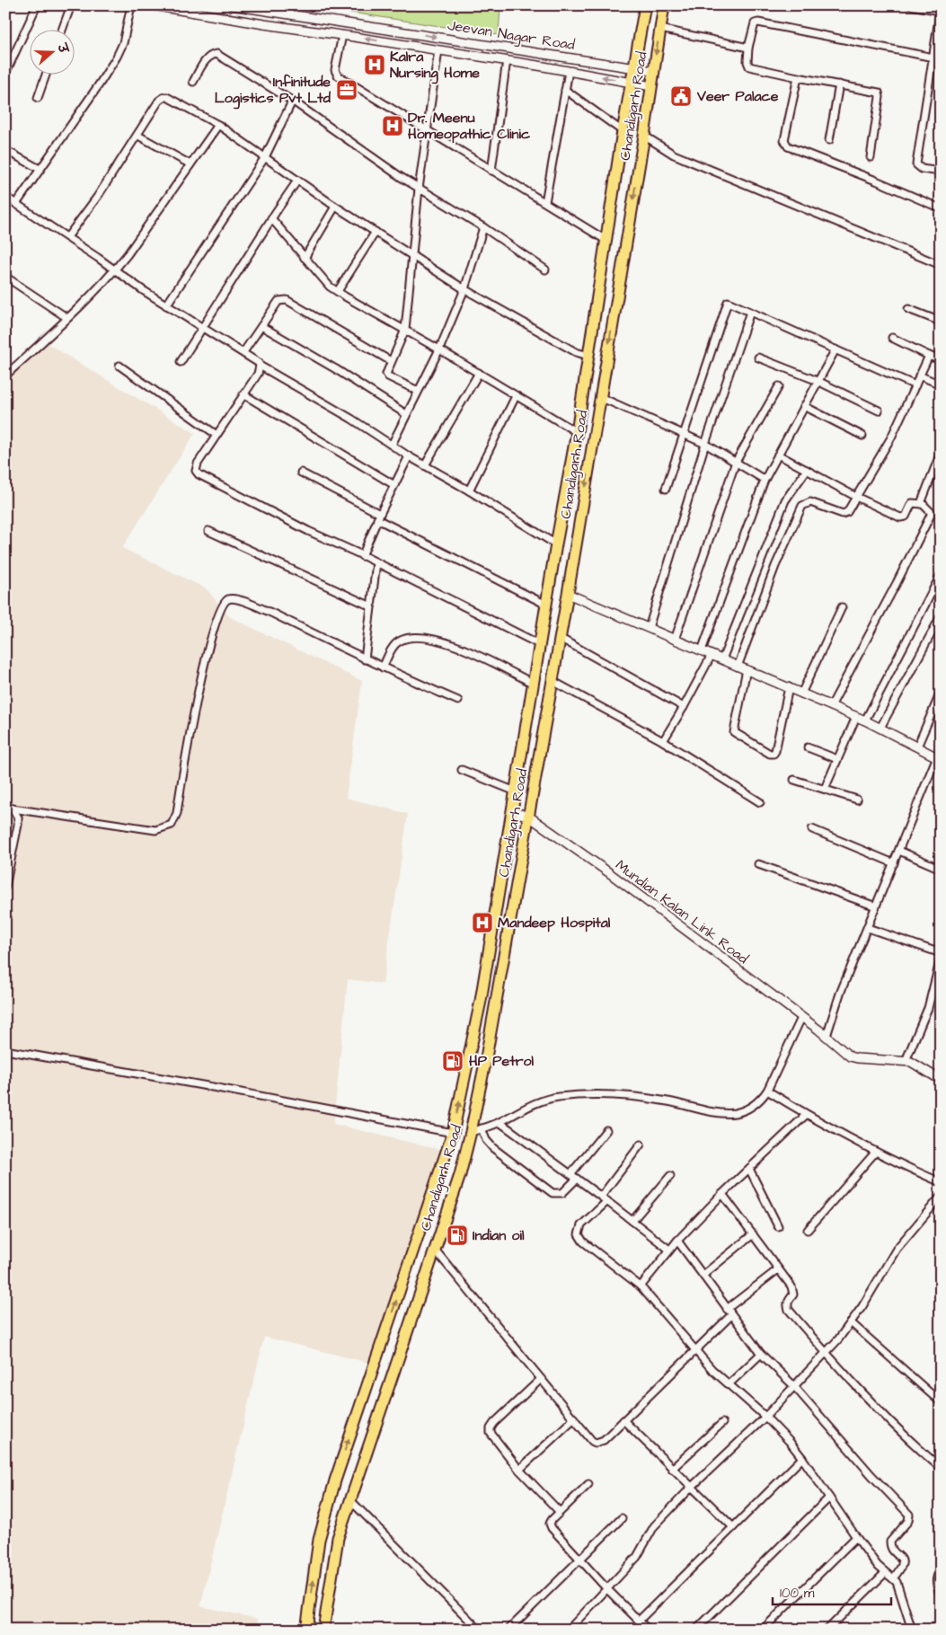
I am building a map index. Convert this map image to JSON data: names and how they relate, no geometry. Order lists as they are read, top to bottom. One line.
{"streets":{"main road":["Chandigarh Road"],"street":["Jeevan Nagar Road","Mundian Kalan Link Road"]},"crossings":[["Jeevan Nagar Road","Chandigarh Road"],["Chandigarh Road","Mundian Kalan Link Road"]],"places":{"hospital":["Kalra Nursing Home","Dr. Meenu Homeopathic Clinic","Mandeep Hospital"],"office":["Infinitude Logistics Pvt Ltd"],"public building":["Veer Palace"],"fuel station":["HP Petrol","Indian oil"]},"scale_bar":"100 m","north":"right"}
